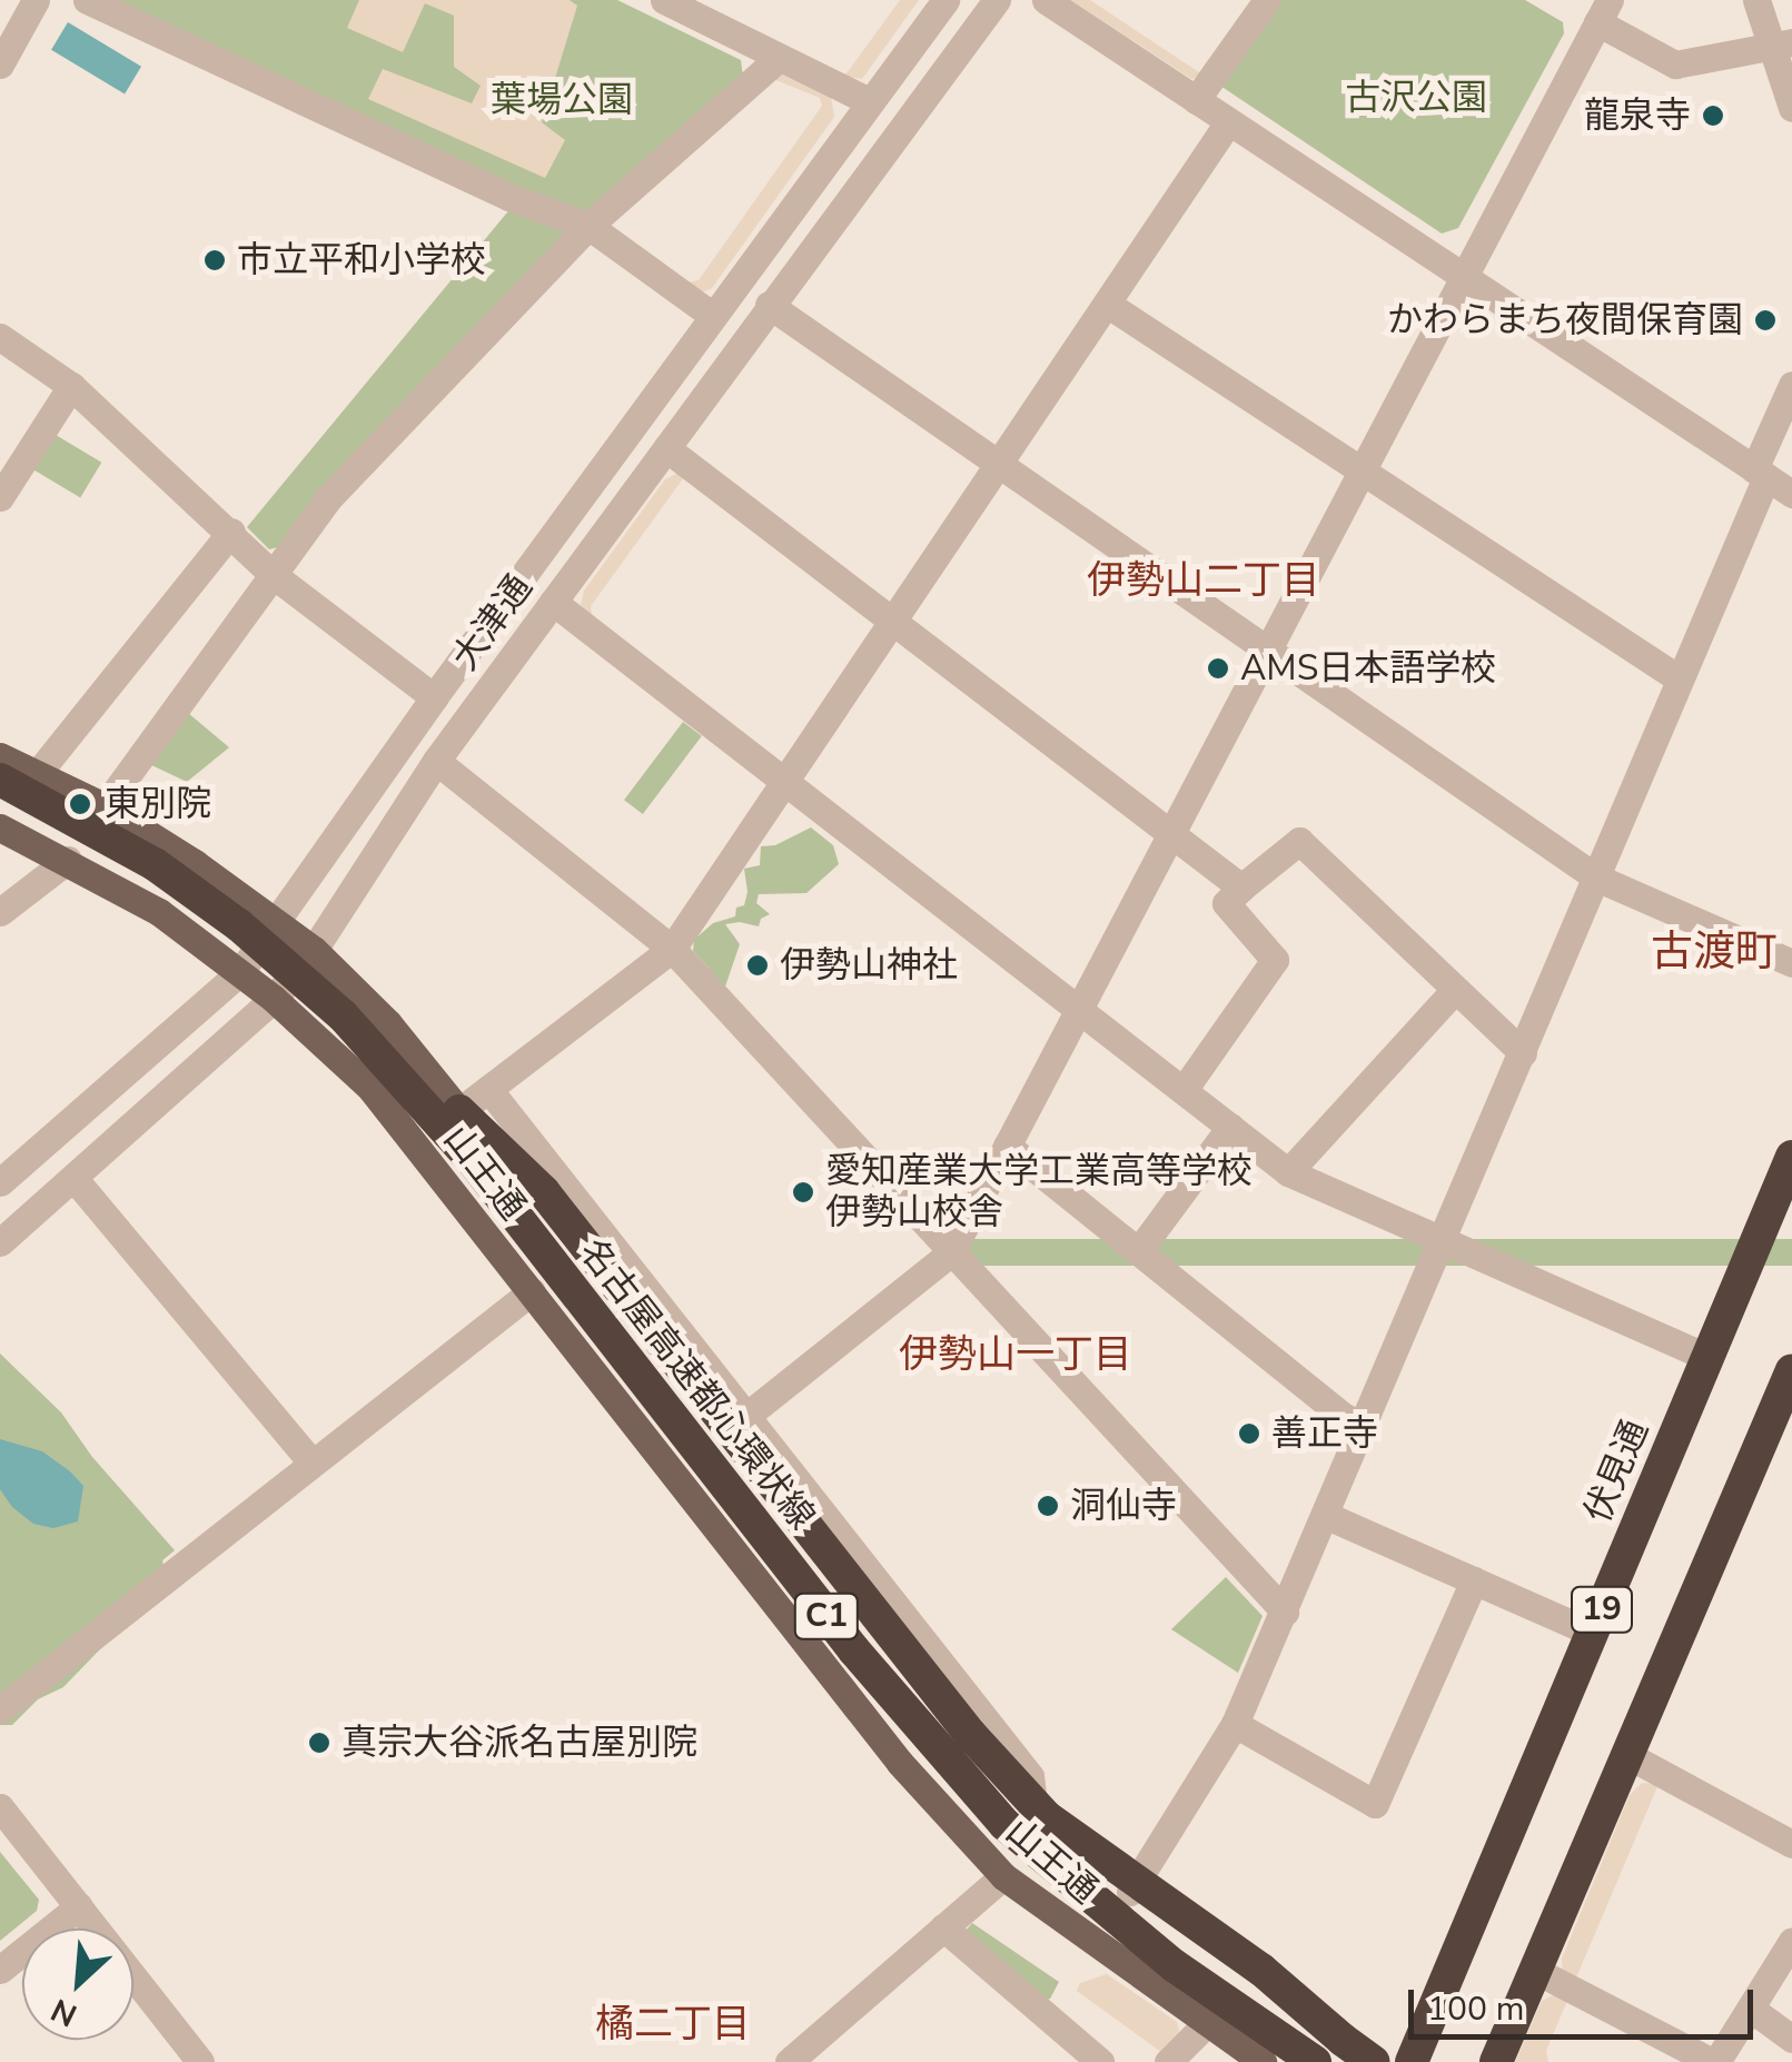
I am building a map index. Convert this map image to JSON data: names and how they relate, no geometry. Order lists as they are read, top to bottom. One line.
{"streets":{"highway":["名古屋高速都心環状線","伏見通","19","C1"],"main road":["山王通"],"street":["大津通"]},"crossings":[["大津通","山王通"]],"districts":["伊勢山二丁目","古渡町","伊勢山一丁目","橘二丁目"],"parks":["古沢公園","葉場公園"],"places":["龍泉寺","市立平和小学校","かわらまち夜間保育園","AMS日本語学校","東別院","伊勢山神社","愛知産業大学工業高等学校 伊勢山校舎","善正寺","洞仙寺","真宗大谷派名古屋別院"],"scale_bar":"100 m","north":"bottom left"}
